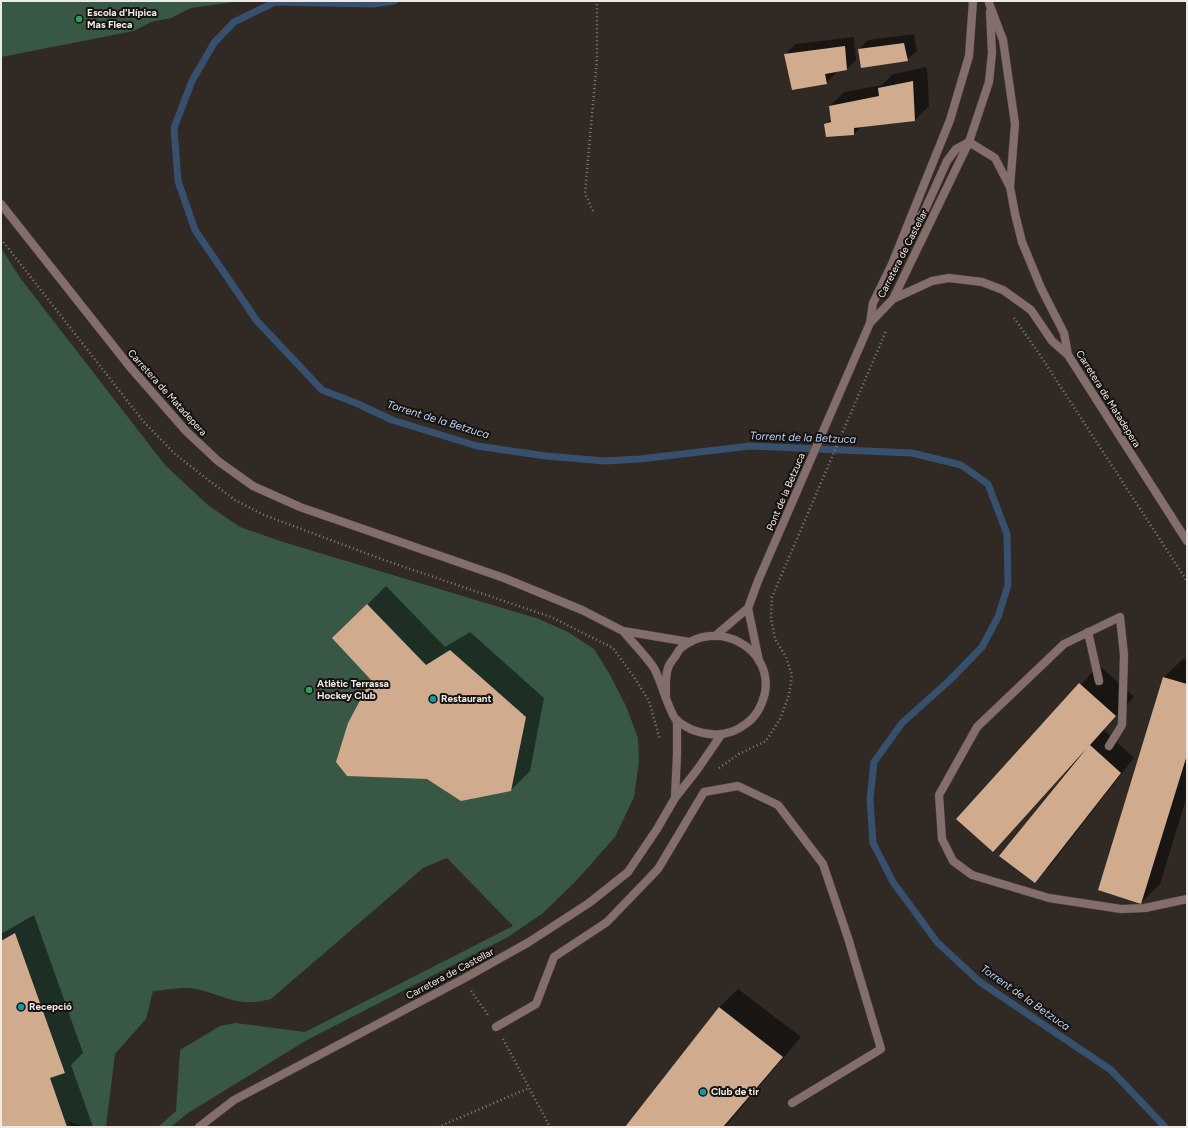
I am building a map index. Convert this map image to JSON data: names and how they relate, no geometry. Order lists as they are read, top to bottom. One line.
{"streets":{"street":["Carretera de Castellar","Carretera de Matadepera","Pont de la Betzuca"]},"crossings":[["Carretera de Castellar","Carretera de Matadepera"],["Carretera de Castellar","Pont de la Betzuca"]],"water":["Torrent de la Betzuca"],"places":["Escola d'Hípica Mas Fleca","Atlètic Terrassa Hockey Club","Restaurant","Recepció","Club de tir"]}
